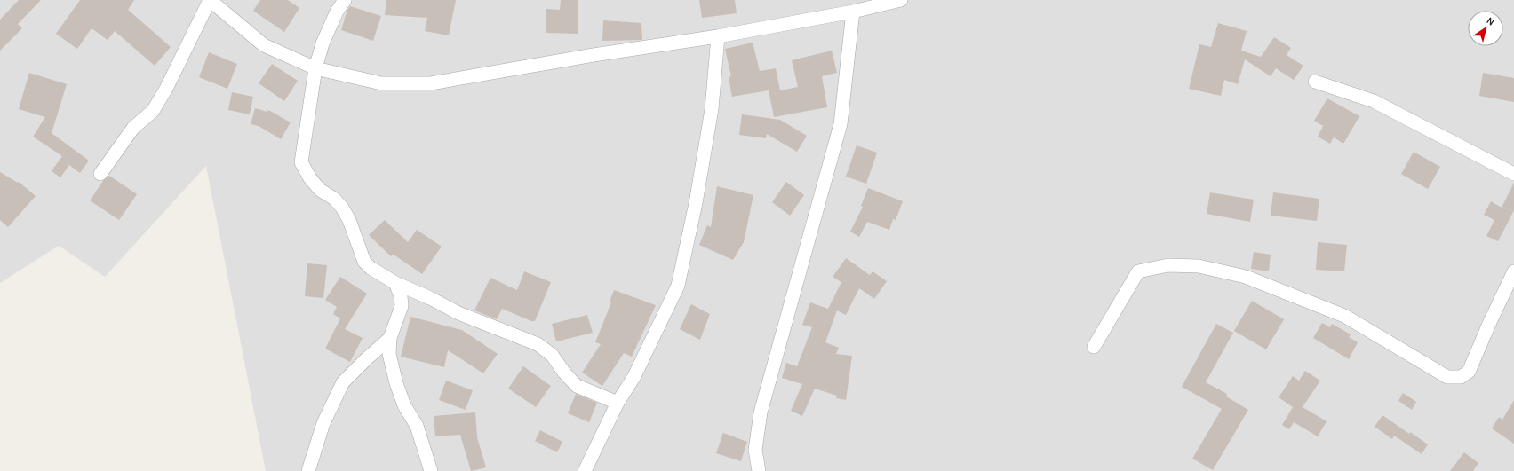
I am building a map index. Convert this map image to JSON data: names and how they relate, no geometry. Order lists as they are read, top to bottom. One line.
{"north":"top right"}
